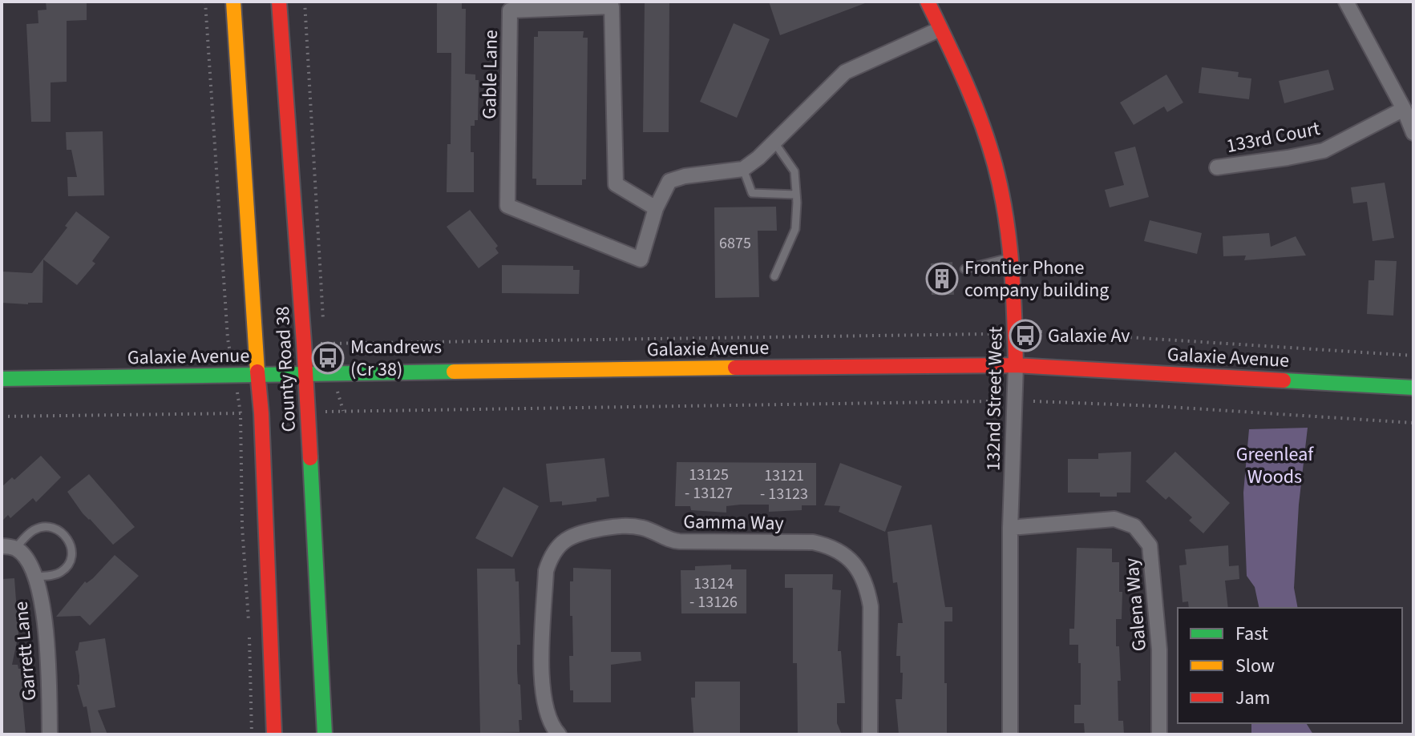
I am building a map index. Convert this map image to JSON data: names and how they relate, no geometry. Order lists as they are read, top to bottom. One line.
{"streets":{"street":["Gable Lane","133rd Court","Galaxie Avenue","County Road 38","132nd Street West","Gamma Way","Galena Way","Garrett Lane"]},"crossings":[["Galaxie Avenue","County Road 38"],["Galaxie Avenue","132nd Street West"],["132nd Street West","Galena Way"]],"parks":["Greenleaf Woods"],"places":{"building":["Frontier Phone company building"],"bus stop":["Galaxie Av","Mcandrews (Cr 38)"]},"house_numbers":["6875","13125 - 13127","13121 - 13123","13124 - 13126"],"legend":["Fast","Slow","Jam"]}
